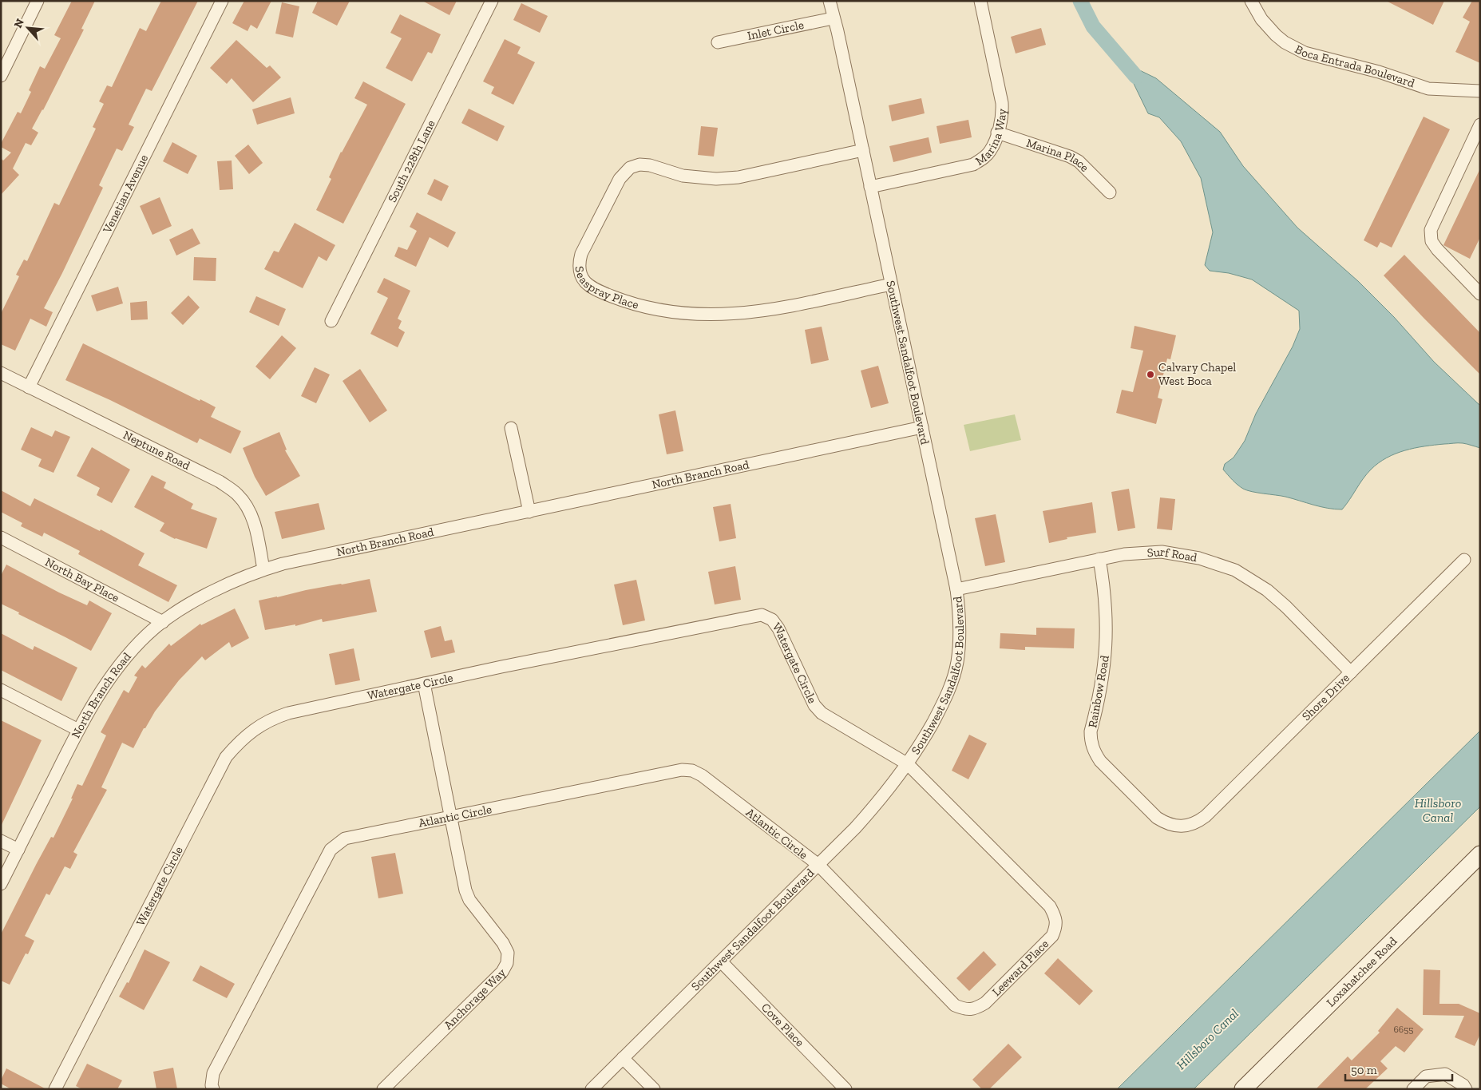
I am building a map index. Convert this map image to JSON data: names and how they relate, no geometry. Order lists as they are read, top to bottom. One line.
{"streets":{"main road":["Loxahatchee Road"],"street":["Inlet Circle","Boca Entrada Boulevard","Marina Way","Marina Place","South 228th Lane","Venetian Avenue","Seaspray Place","Southwest Sandalfoot Boulevard","Neptune Road","North Branch Road","Surf Road","North Bay Place","Watergate Circle","Rainbow Road","Shore Drive","Atlantic Circle","Leeward Place","Anchorage Way","Cove Place"]},"crossings":[["Inlet Circle","Southwest Sandalfoot Boulevard"],["Marina Way","Marina Place"],["Marina Way","Southwest Sandalfoot Boulevard"],["Venetian Avenue","Neptune Road"],["Seaspray Place","Southwest Sandalfoot Boulevard"],["Southwest Sandalfoot Boulevard","North Branch Road"],["Southwest Sandalfoot Boulevard","Surf Road"],["Southwest Sandalfoot Boulevard","Watergate Circle"],["Southwest Sandalfoot Boulevard","Atlantic Circle"],["Southwest Sandalfoot Boulevard","Leeward Place"],["Southwest Sandalfoot Boulevard","Cove Place"],["Neptune Road","North Branch Road"],["North Branch Road","North Bay Place"],["Surf Road","Rainbow Road"],["Surf Road","Shore Drive"],["Watergate Circle","Leeward Place"],["Watergate Circle","Anchorage Way"],["Rainbow Road","Shore Drive"],["Atlantic Circle","Leeward Place"],["Atlantic Circle","Anchorage Way"]],"water":["Hillsboro Canal"],"places":["Calvary Chapel West Boca"],"house_numbers":["6655"],"scale_bar":"50 m","north":"top left"}
